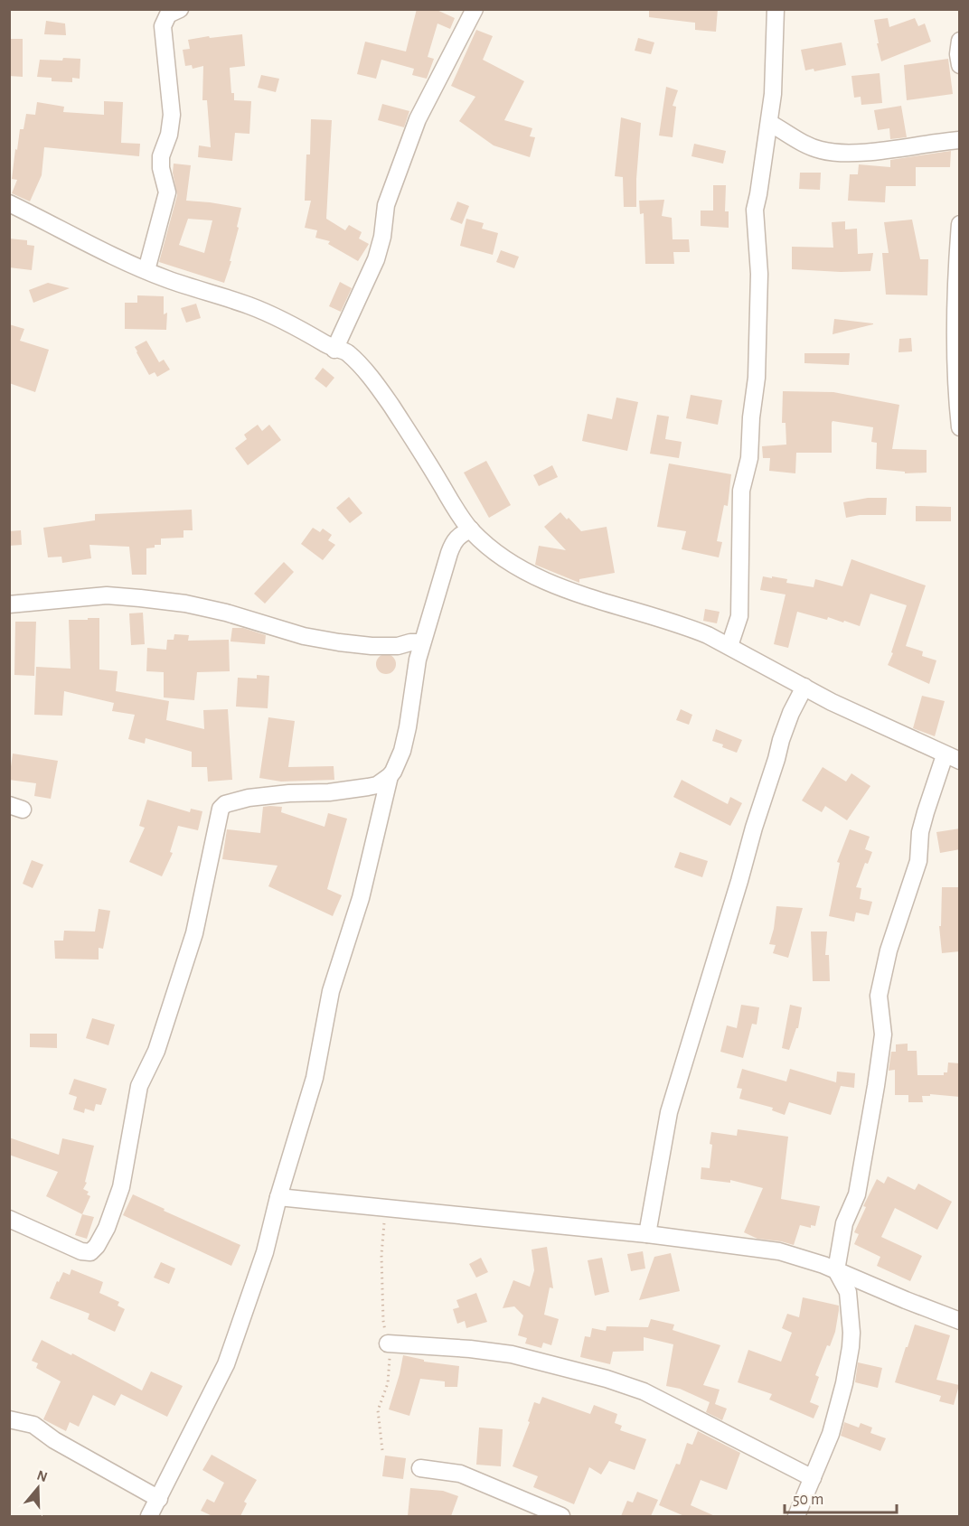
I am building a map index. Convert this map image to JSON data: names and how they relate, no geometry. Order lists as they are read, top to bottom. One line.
{"scale_bar":"50 m","north":"top"}
